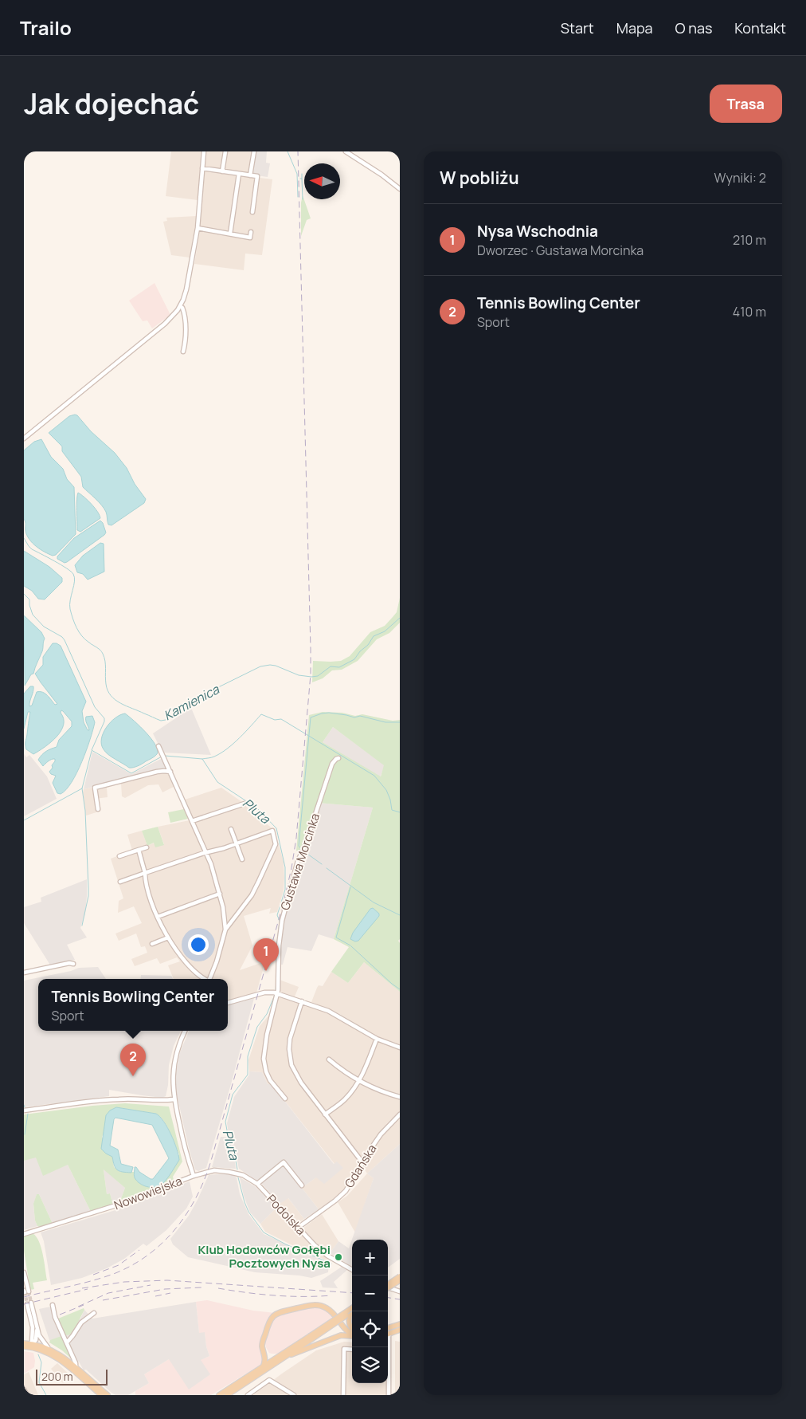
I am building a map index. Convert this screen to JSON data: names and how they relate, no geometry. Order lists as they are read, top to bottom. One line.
{"streets":{"street":["Gustawa Morcinka","Gdańska","Nowowiejska","Podolska"]},"crossings":[["Gdańska","Podolska"],["Nowowiejska","Podolska"]],"water":["Kamienica","Pluta"],"places":["Klub Hodowców Gołębi Pocztowych Nysa"],"scale_bar":"200 m","north":"left","page":{"header":"Trailo","nav":["Start","Mapa","O nas","Kontakt"],"title":"Jak dojechać","buttons":"Trasa","heading":["W pobliżu","Wyniki: 2"],"list":[{"mark":"1","name":"Nysa Wschodnia","note":"Dworzec · Gustawa Morcinka","value":"210 m"},{"mark":"2","name":"Tennis Bowling Center","note":"Sport","value":"410 m"}],"pins":["1","2"],"popup":["Tennis Bowling Center","Sport"],"map_buttons":["+","−"],"scale":"200 m"}}
